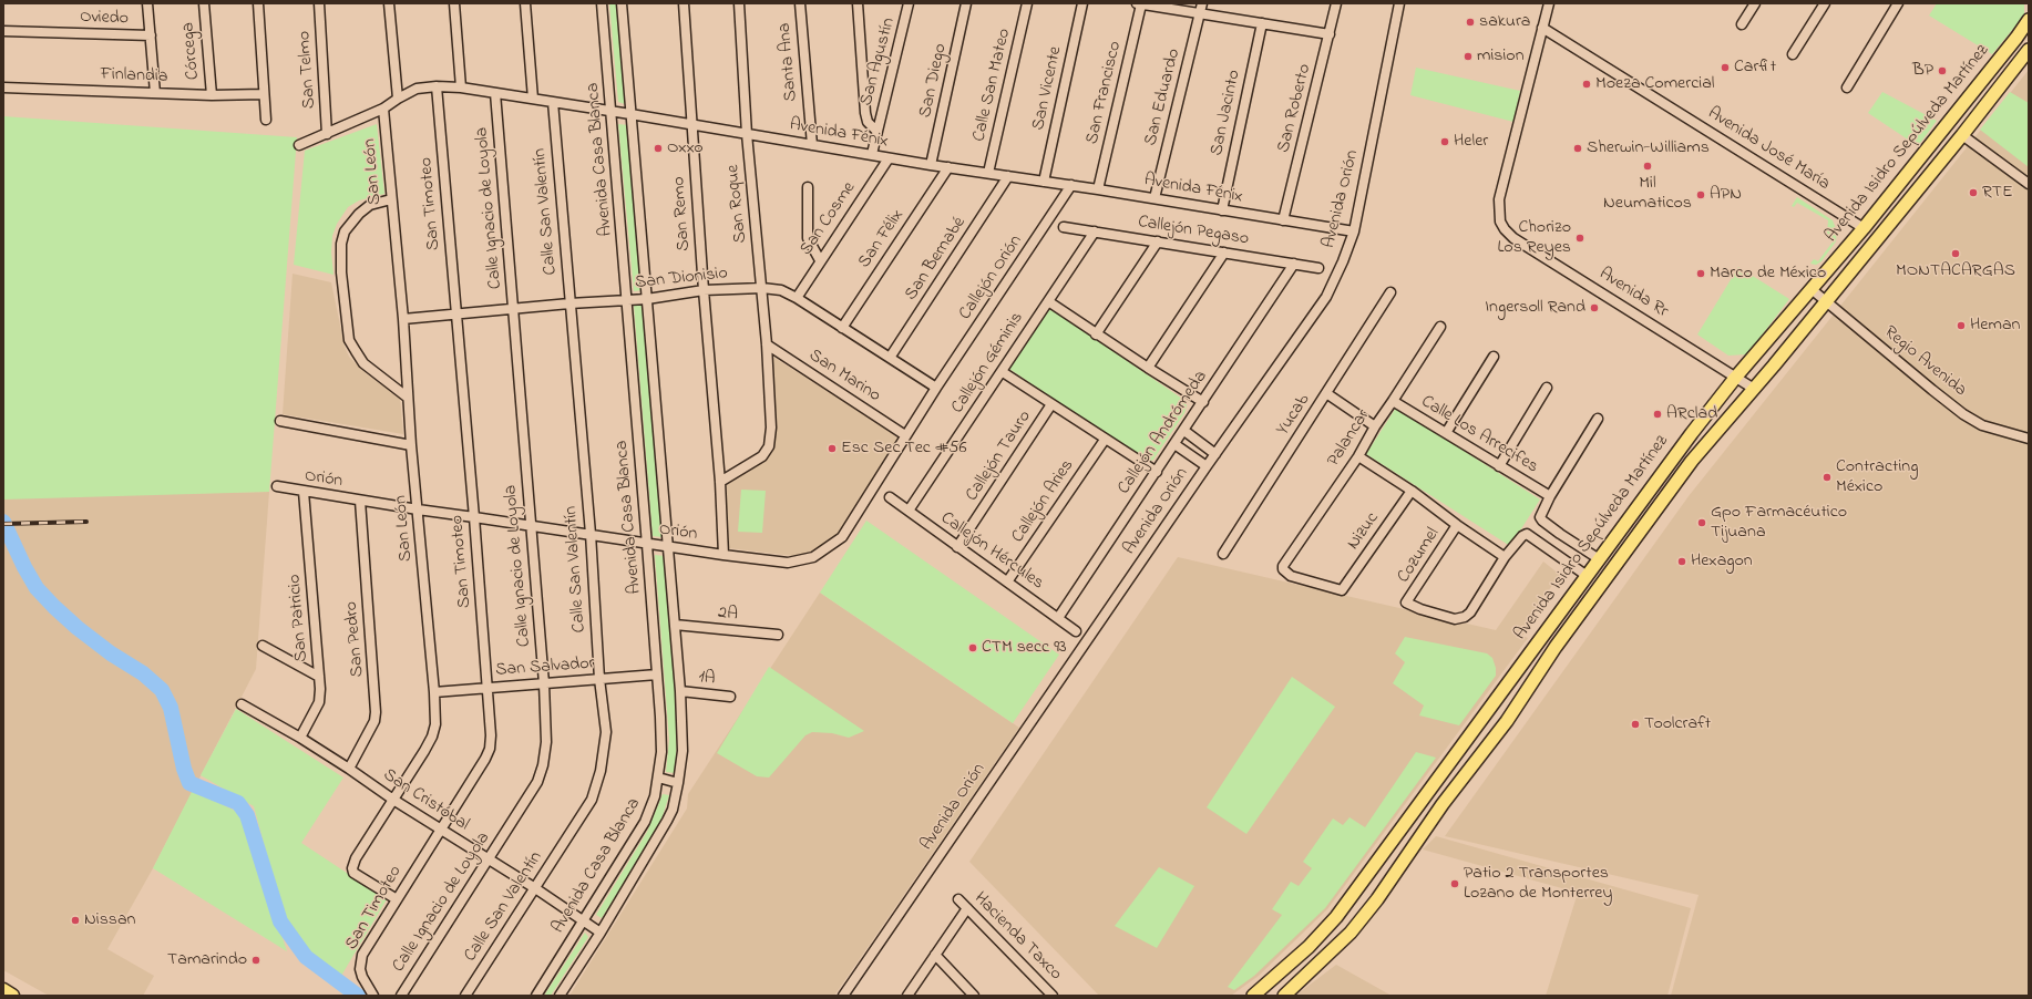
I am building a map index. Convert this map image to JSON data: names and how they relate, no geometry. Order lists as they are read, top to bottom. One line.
{"streets":{"main road":["Avenida Isidro Sepúlveda Martínez"],"street":["Oviedo","Córcega","Santa Ana","San Agustín","San Telmo","Finlandia","San Diego","Calle San Mateo","San Vicente","San Francisco","San Eduardo","San Roberto","San Jacinto","Avenida Fénix","Avenida José María","Avenida Casa Blanca","San León","Avenida Orión","San Timoteo","San Roque","Calle Ignacio de Loyola","Calle San Valentín","San Remo","San Cosme","Callejón Pegaso","San Félix","San Bernabé","Callejón Orión","San Dionisio","Avenida Rr","Regio Avenida","Callejón Géminis","San Marino","Yucab","Callejón Andrómeda","Calle Los Arrecifes","Palancar","Callejón Tauro","Orión","Callejón Aries","Nizuc","Callejón Hércules","Cozumel","2A","San Patricio","San Pedro","San Salvador","1A","San Cristóbal","Hacienda Taxco"]},"crossings":[["Córcega","Finlandia"],["Santa Ana","Avenida Fénix"],["San Agustín","Avenida Fénix"],["San Telmo","Avenida Fénix"],["San Diego","Avenida Fénix"],["Calle San Mateo","Avenida Fénix"],["San Vicente","Avenida Fénix"],["San Francisco","Avenida Fénix"],["San Eduardo","Avenida Fénix"],["San Roberto","Avenida Fénix"],["San Jacinto","Avenida Fénix"],["Avenida Fénix","Avenida Casa Blanca"],["Avenida Fénix","San León"],["Avenida Fénix","Avenida Orión"],["Avenida Fénix","San Timoteo"],["Avenida Fénix","San Roque"],["Avenida Fénix","Calle Ignacio de Loyola"],["Avenida Fénix","Calle San Valentín"],["Avenida Fénix","San Remo"],["Avenida Fénix","San Cosme"],["Avenida Fénix","San Félix"],["Avenida Fénix","San Bernabé"],["Avenida Fénix","Callejón Orión"],["Avenida Isidro Sepúlveda Martínez","Avenida José María"],["Avenida Isidro Sepúlveda Martínez","Avenida Rr"],["Avenida Isidro Sepúlveda Martínez","Regio Avenida"],["Avenida José María","Avenida Rr"],["Avenida Casa Blanca","San Dionisio"],["Avenida Casa Blanca","Orión"],["Avenida Casa Blanca","2A"],["Avenida Casa Blanca","San Salvador"],["Avenida Casa Blanca","1A"],["Avenida Casa Blanca","San Cristóbal"],["San León","San Timoteo"],["San León","San Dionisio"],["San León","Orión"],["San León","San Salvador"],["San León","San Cristóbal"],["San Timoteo","San Dionisio"],["San Timoteo","Orión"],["San Timoteo","San Salvador"],["San Timoteo","San Cristóbal"],["San Roque","San Remo"],["San Roque","San Dionisio"],["San Roque","San Marino"],["Calle Ignacio de Loyola","San Dionisio"],["Calle Ignacio de Loyola","Orión"],["Calle Ignacio de Loyola","San Salvador"],["Calle Ignacio de Loyola","San Cristóbal"],["Calle San Valentín","San Dionisio"],["Calle San Valentín","Orión"],["Calle San Valentín","San Salvador"],["Calle San Valentín","San Cristóbal"],["San Remo","San Dionisio"],["San Remo","Orión"],["San Cosme","San Dionisio"],["Callejón Pegaso","Callejón Géminis"],["Callejón Pegaso","Callejón Andrómeda"],["San Félix","San Dionisio"],["San Bernabé","San Dionisio"],["Callejón Orión","San Dionisio"],["Callejón Orión","Orión"],["San Dionisio","Orión"],["Callejón Géminis","Callejón Hércules"],["San Marino","Orión"],["Callejón Andrómeda","Callejón Hércules"],["Calle Los Arrecifes","Palancar"],["Palancar","Nizuc"],["Callejón Tauro","Callejón Hércules"],["Orión","San Patricio"],["Orión","San Pedro"],["Callejón Aries","Callejón Hércules"],["San Patricio","San Cristóbal"],["San Pedro","San Cristóbal"]],"places":["sakura","mision","Carfit","BP","Moeza Comercial","Heler","Oxxo","Sherwin-Williams","Mil Neumaticos","RTE","APN","Chorizo Los Reyes","MONTACARGAS","Marco de México","Ingersoll Rand","Heman","ARclad","Esc Sec Tec #56","Contracting México","Gpo Farmacéutico Tijuana","Hexagon","CTM secc 93","Toolcraft","Patio 2 Transportes Lozano de Monterrey","Nissan","Tamarindo"]}
